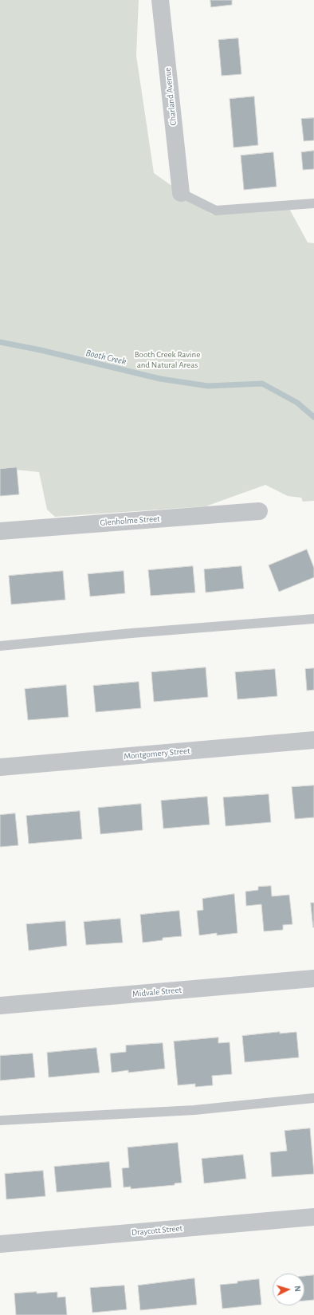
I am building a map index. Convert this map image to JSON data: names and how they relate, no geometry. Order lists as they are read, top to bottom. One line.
{"streets":{"street":["Charland Avenue","Glenholme Street","Montgomery Street","Midvale Street","Draycott Street"]},"water":["Booth Creek"],"parks":["Booth Creek Ravine and Natural Areas"],"north":"right"}
